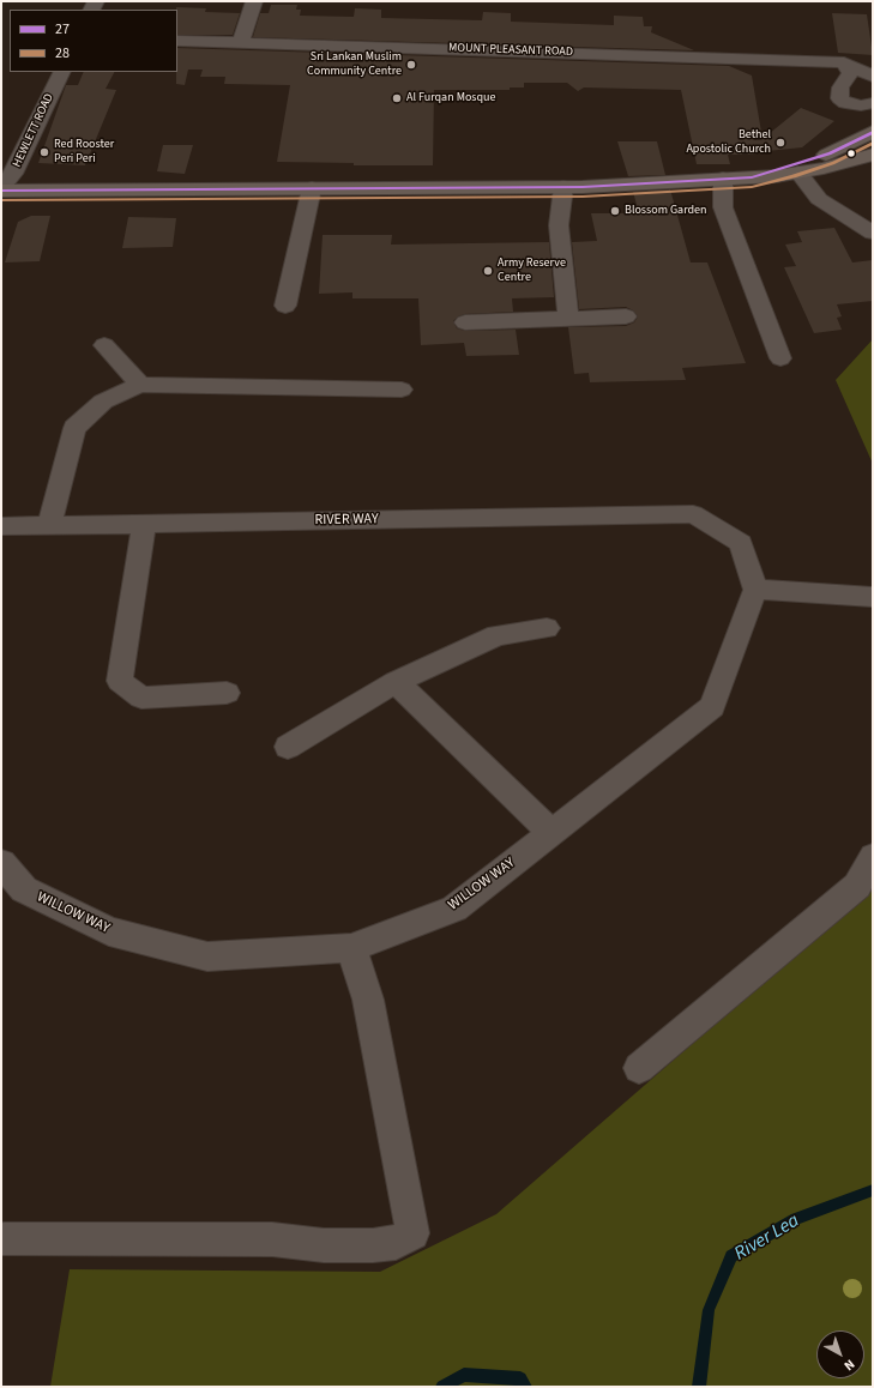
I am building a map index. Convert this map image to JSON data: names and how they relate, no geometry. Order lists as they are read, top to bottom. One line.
{"streets":{"street":["MOUNT PLEASANT ROAD","HEWLETT ROAD","RIVER WAY","WILLOW WAY"]},"crossings":[["RIVER WAY","WILLOW WAY"]],"water":["River Lea"],"places":["Sri Lankan Muslim Community Centre","Al Furqan Mosque","Bethel Apostolic Church","Red Rooster Peri Peri","Blossom Garden","Army Reserve Centre"],"lines":["transit line 27","transit line 28"],"legend":["27","28"],"north":"bottom right"}
